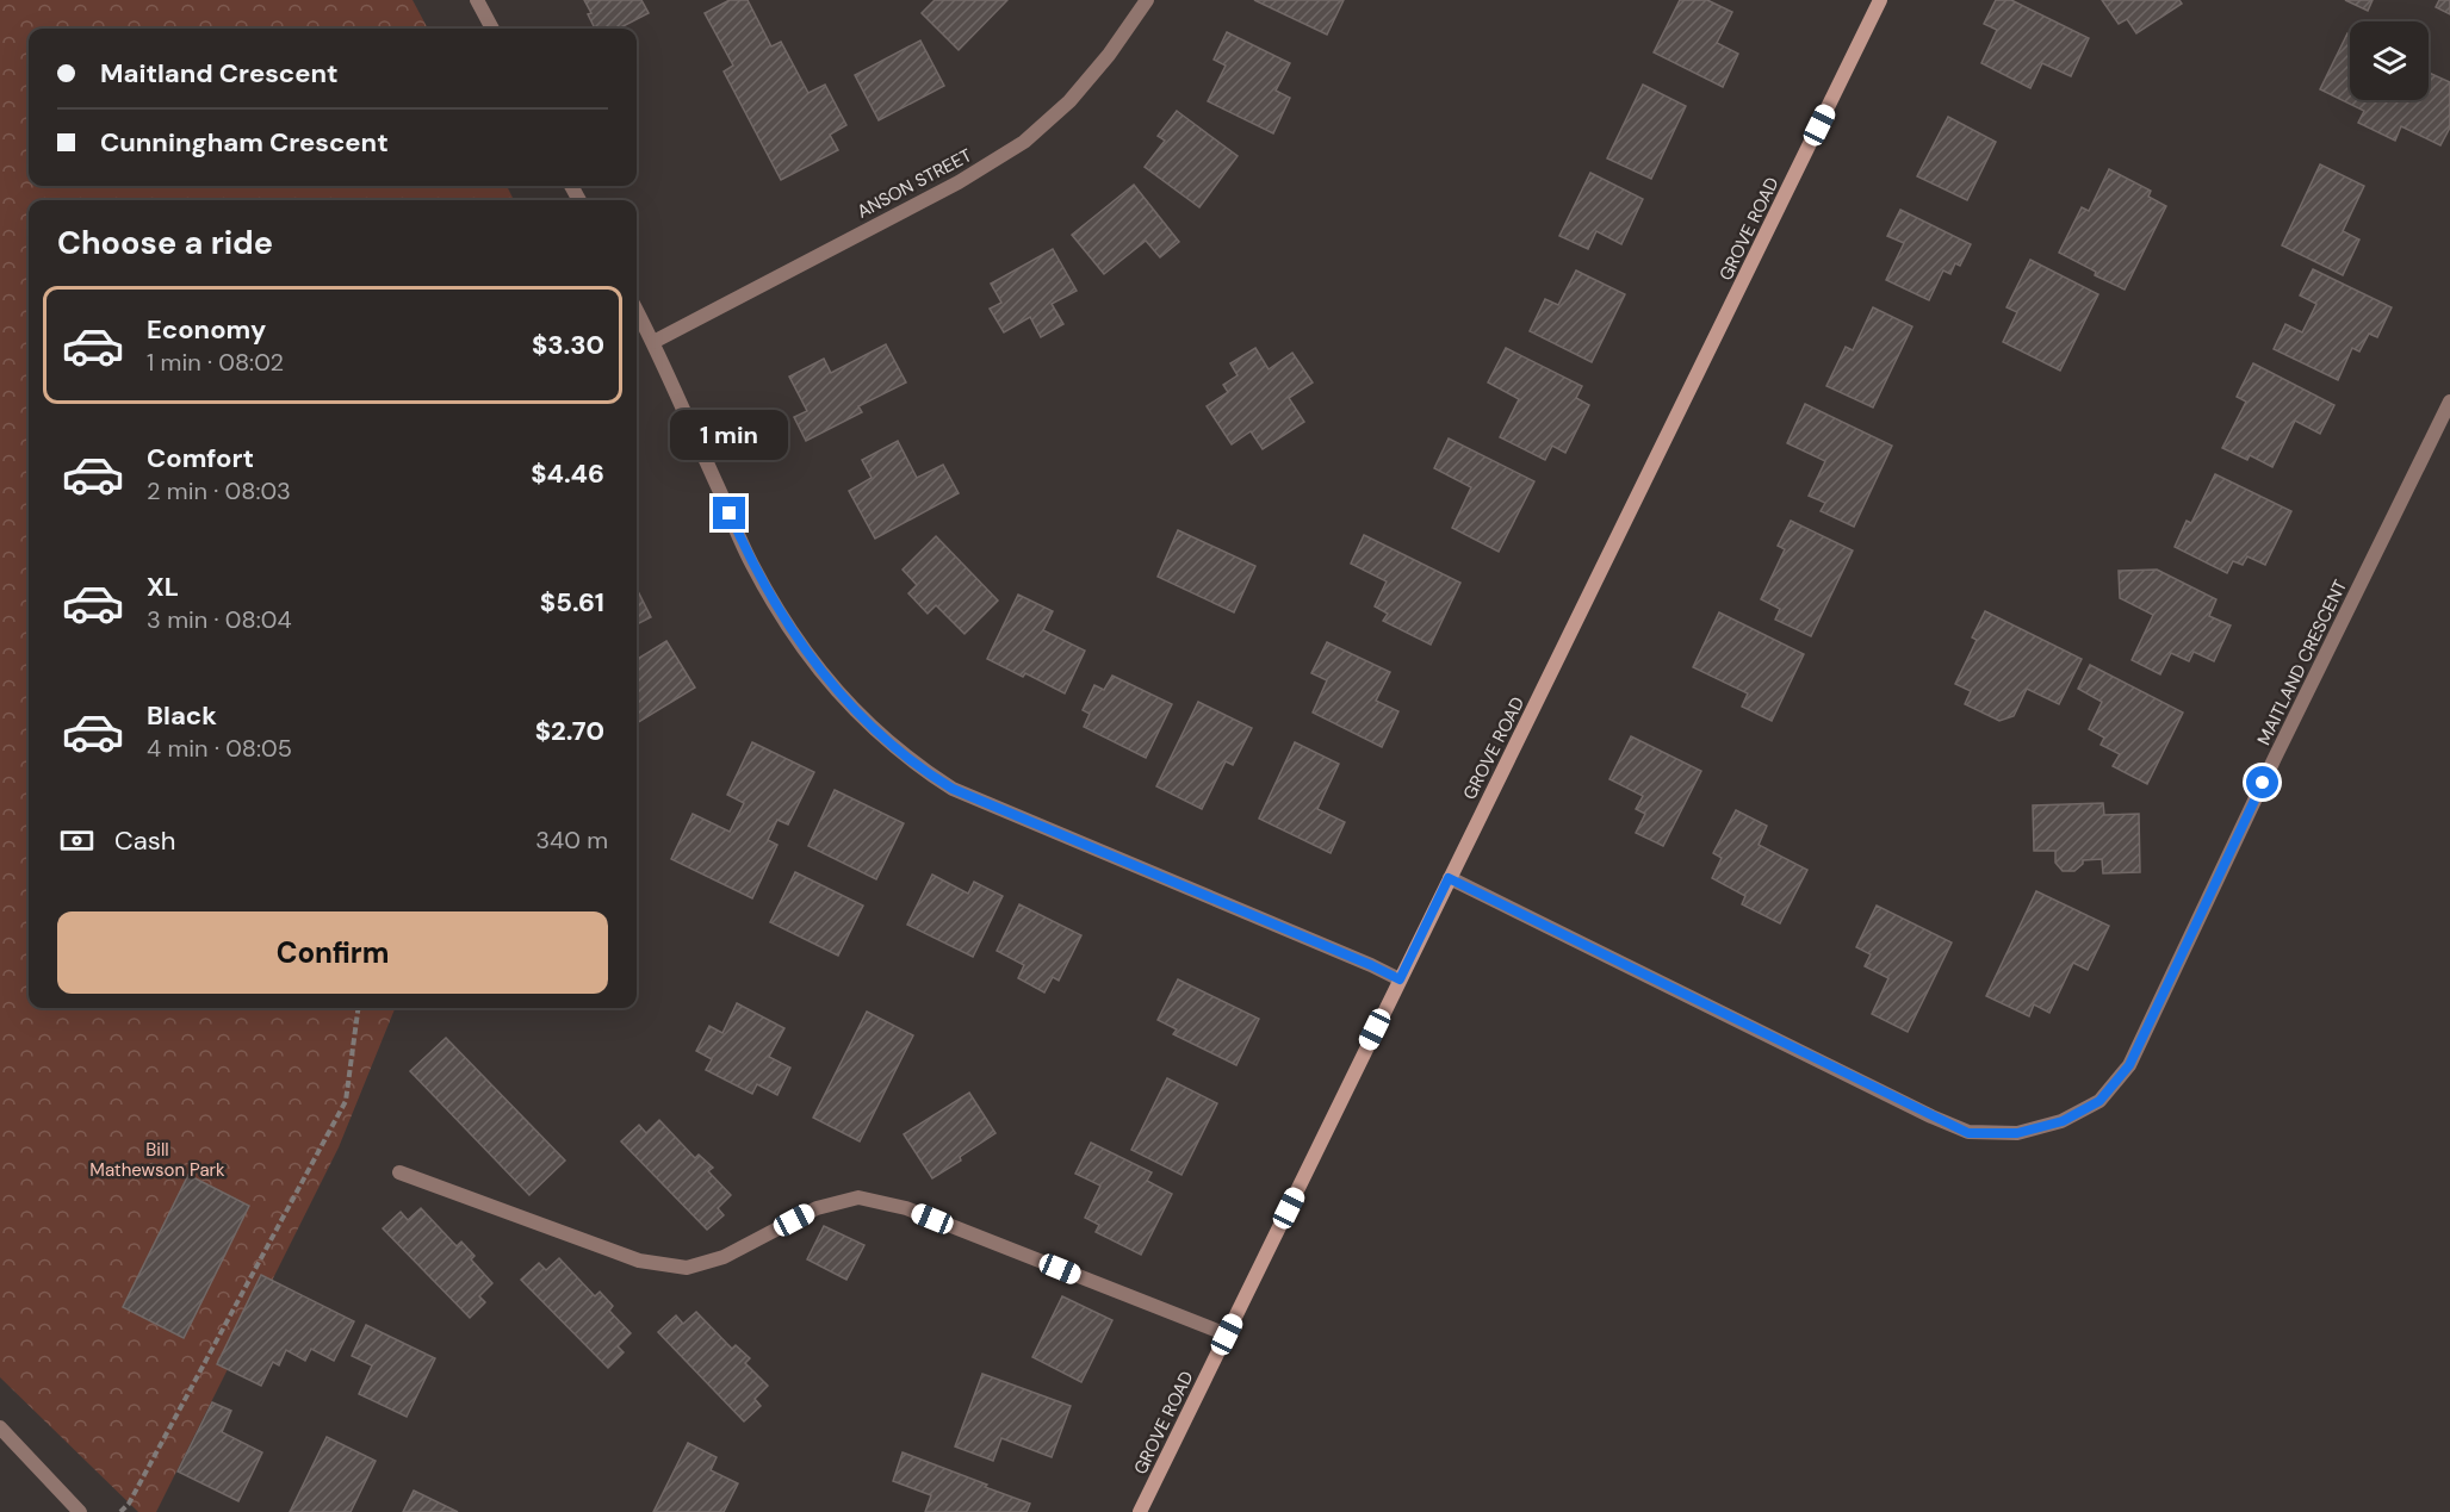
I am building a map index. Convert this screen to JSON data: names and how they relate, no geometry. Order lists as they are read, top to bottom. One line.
{"streets":{"main road":["GROVE ROAD"],"street":["ANSON STREET","MAITLAND CRESCENT"]},"crossings":[["GROVE ROAD","MAITLAND CRESCENT"]],"parks":["Bill Mathewson Park"],"page":{"banner":["Maitland Crescent","Cunningham Crescent"],"heading":"Choose a ride","list":[{"name":"Economy","note":"1 min · 08:02","value":"$3.30"},{"name":"Comfort","note":"2 min · 08:03","value":"$4.46"},{"name":"XL","note":"3 min · 08:04","value":"$5.61"},{"name":"Black","note":"4 min · 08:05","value":"$2.70"}],"bubble":"1 min","pay":["Cash","340 m"],"buttons":"Confirm"}}
